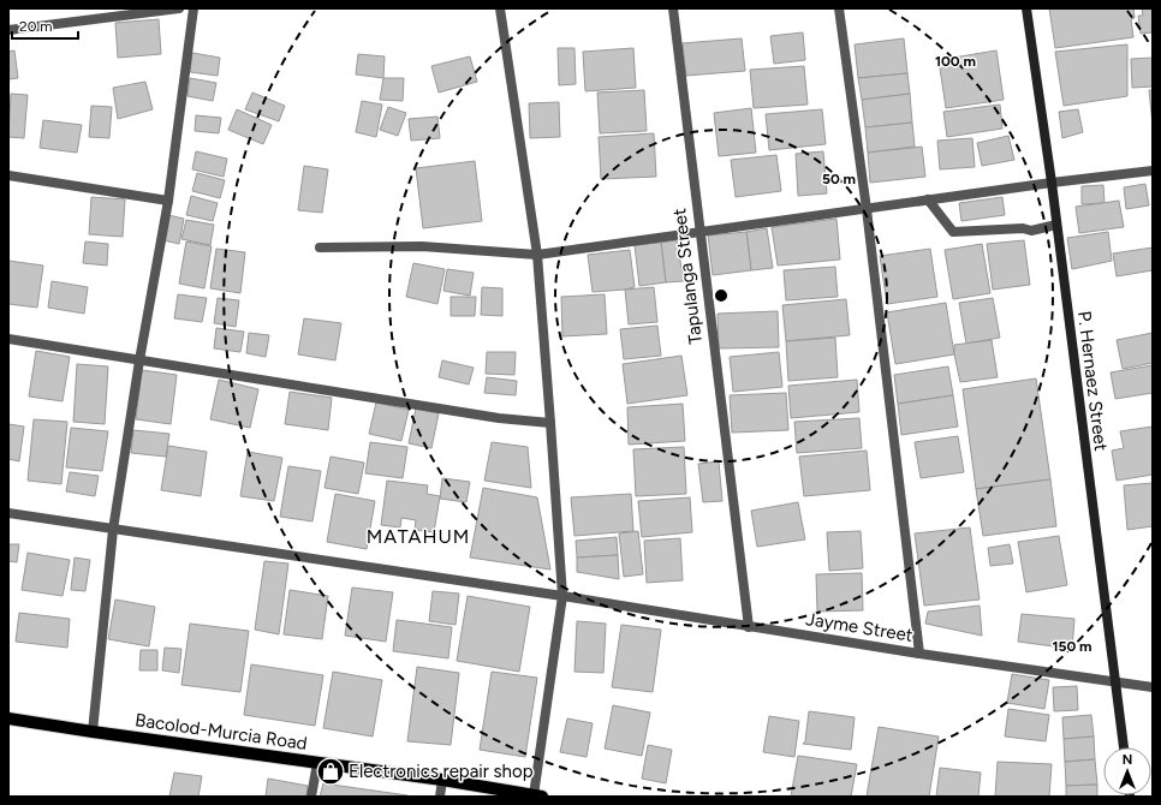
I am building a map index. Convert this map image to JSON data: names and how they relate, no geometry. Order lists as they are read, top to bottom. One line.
{"streets":{"main road":["P. Hernaez Street","Bacolod-Murcia Road"],"street":["Tapulanga Street","Jayme Street"]},"crossings":[["Tapulanga Street","Jayme Street"],["P. Hernaez Street","Jayme Street"]],"districts":["MATAHUM"],"places":{"shop":["Electronics repair shop"]},"scale_bar":"20 m","north":"top","rings":["100 m","50 m","150 m"]}
